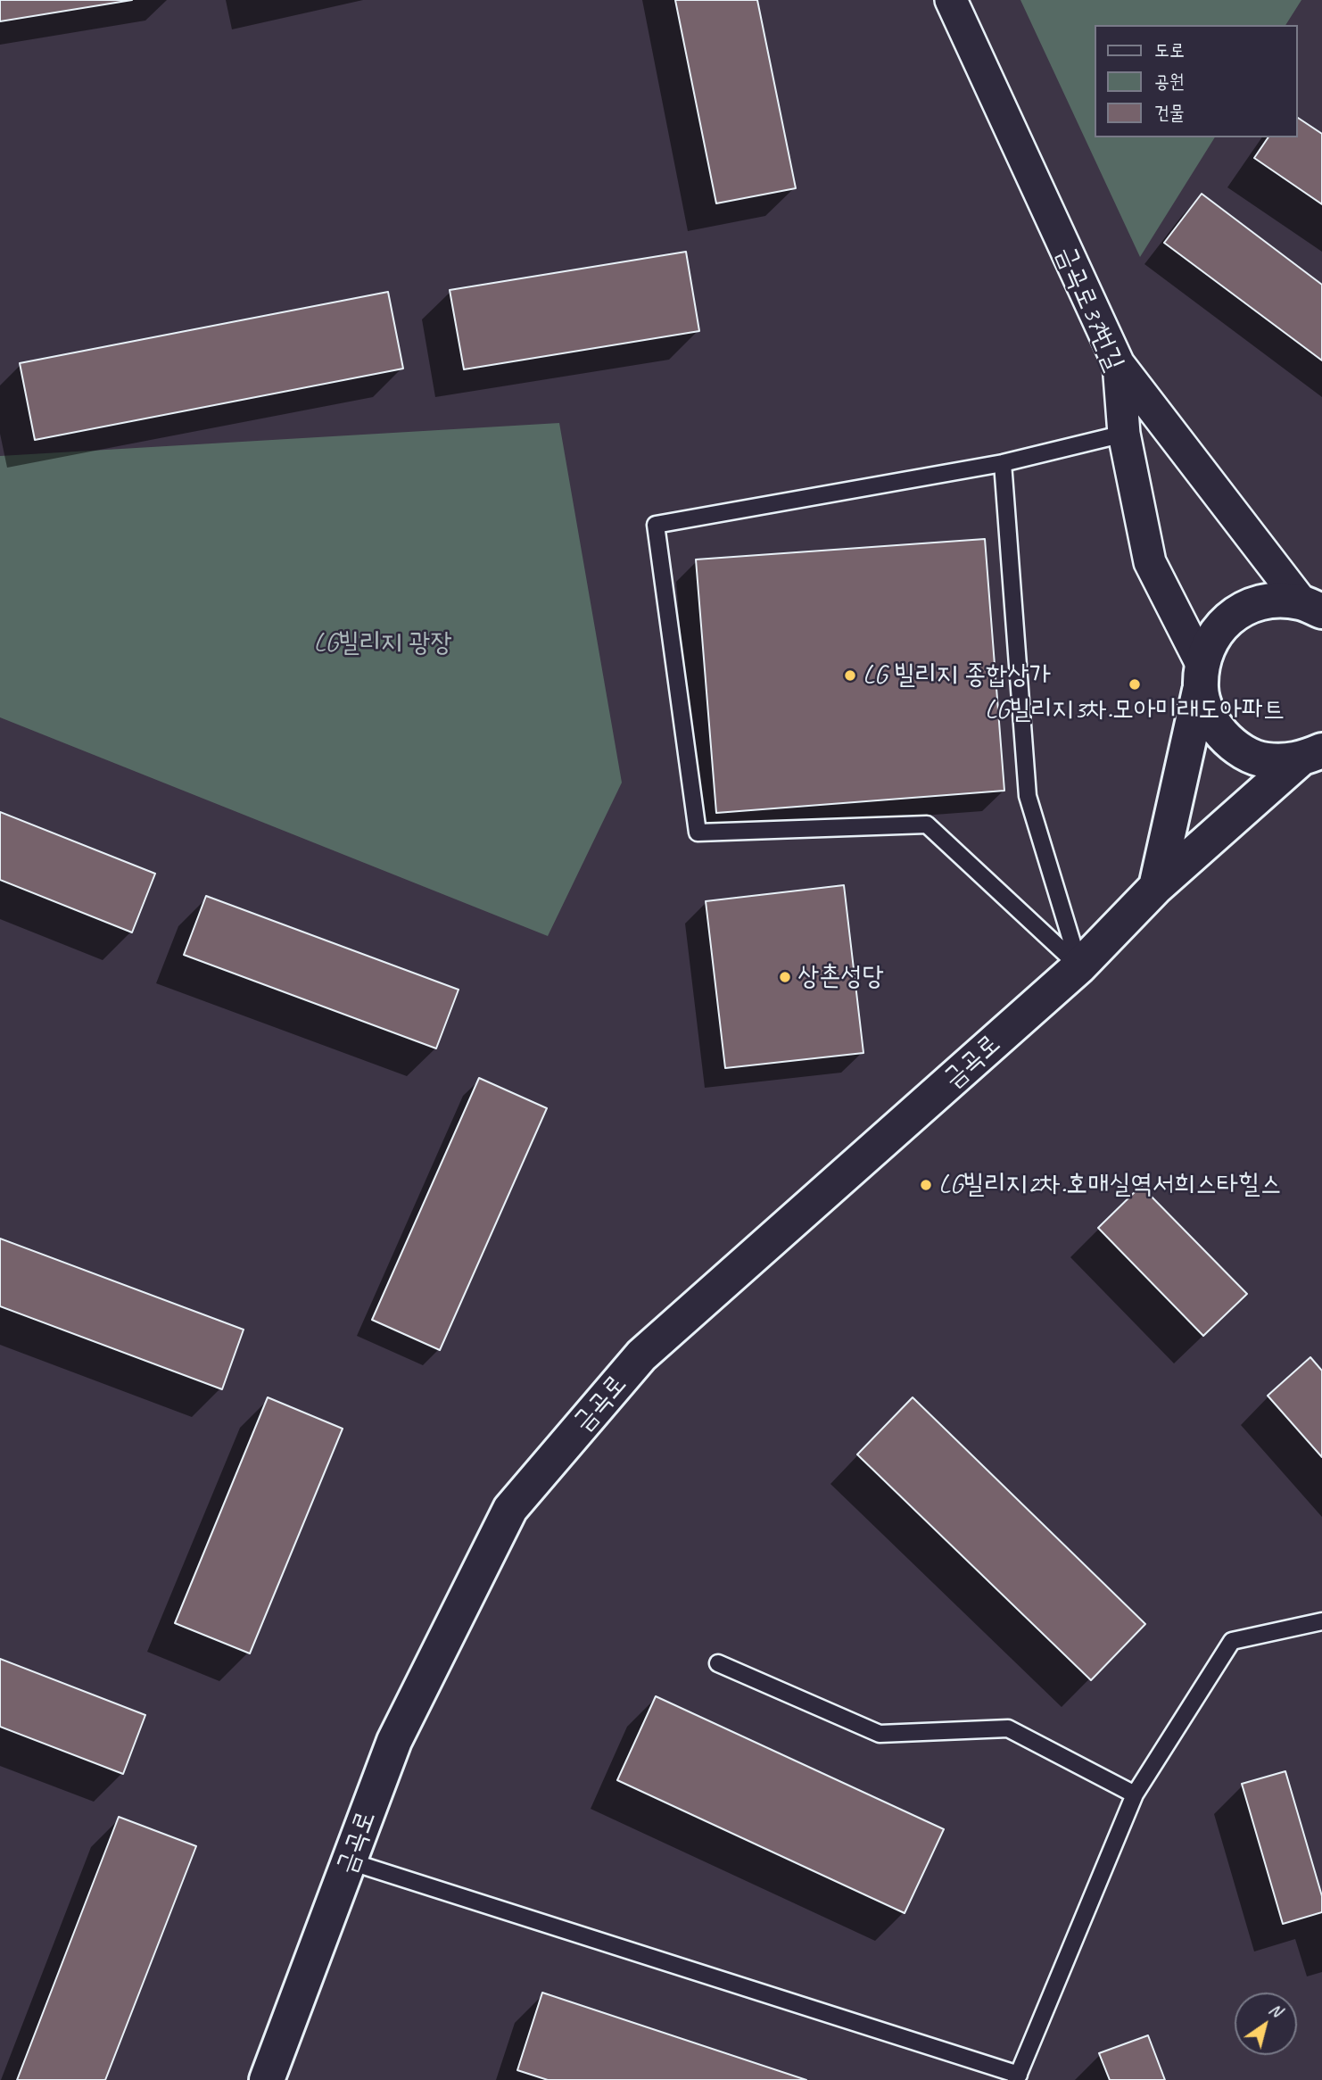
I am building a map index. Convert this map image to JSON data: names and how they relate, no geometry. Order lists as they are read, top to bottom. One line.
{"streets":{"main road":["금곡로"],"street":["금곡로37번길"]},"parks":["LG빌리지 광장"],"places":["LG 빌리지 종합상가","LG빌리지3차.모아미래도아파트","상촌성당","LG빌리지2차.호매실역서희스타힐스"],"legend":["도로","공원","건물"],"north":"top right"}
